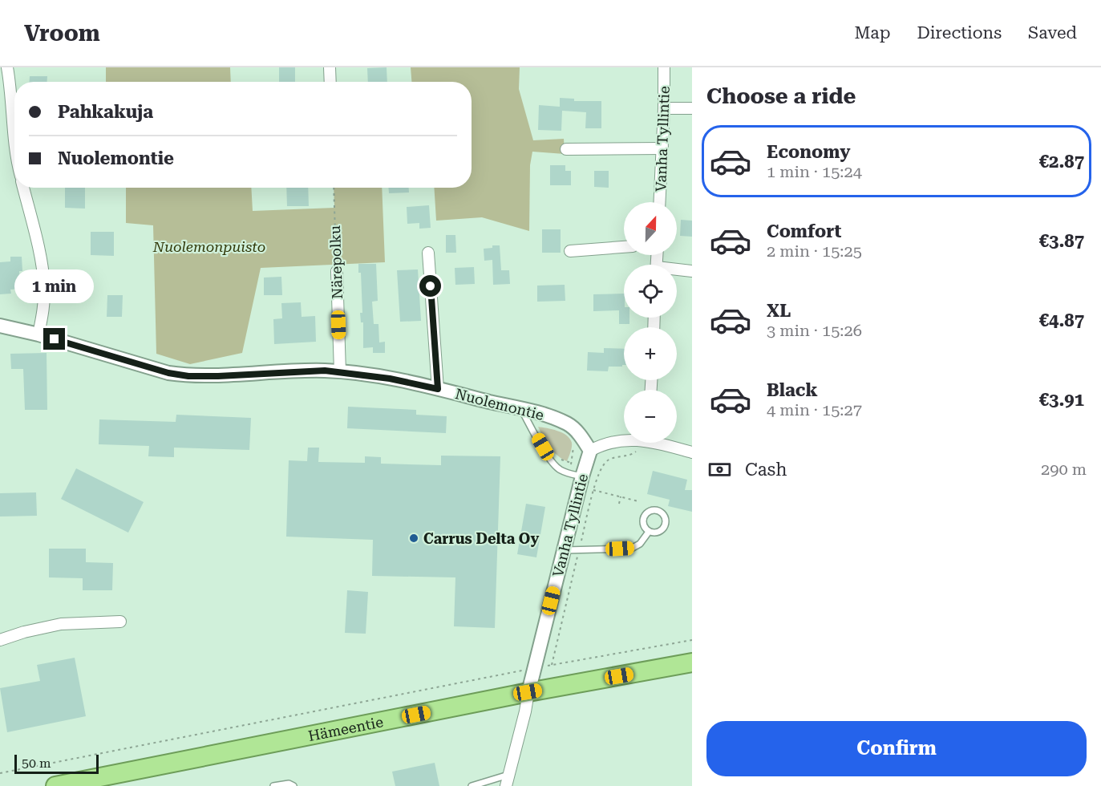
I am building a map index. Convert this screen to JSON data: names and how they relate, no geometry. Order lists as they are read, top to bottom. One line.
{"streets":{"highway":["Hämeentie"],"street":["Vanha Tyllintie","Närepolku","Nuolemontie"]},"crossings":[["Vanha Tyllintie","Nuolemontie"],["Vanha Tyllintie","Hämeentie"],["Närepolku","Nuolemontie"]],"parks":["Nuolemonpuisto"],"places":["Carrus Delta Oy"],"scale_bar":"50 m","north":"top","page":{"header":"Vroom","nav":["Map","Directions","Saved"],"heading":"Choose a ride","banner":["Pahkakuja","Nuolemontie"],"list":[{"name":"Economy","note":"1 min · 15:24","value":"€2.87"},{"name":"Comfort","note":"2 min · 15:25","value":"€3.87"},{"name":"XL","note":"3 min · 15:26","value":"€4.87"},{"name":"Black","note":"4 min · 15:27","value":"€3.91"}],"map_buttons":["+","−"],"bubble":"1 min","pay":["Cash","290 m"],"buttons":"Confirm","scale":"50 m"}}
